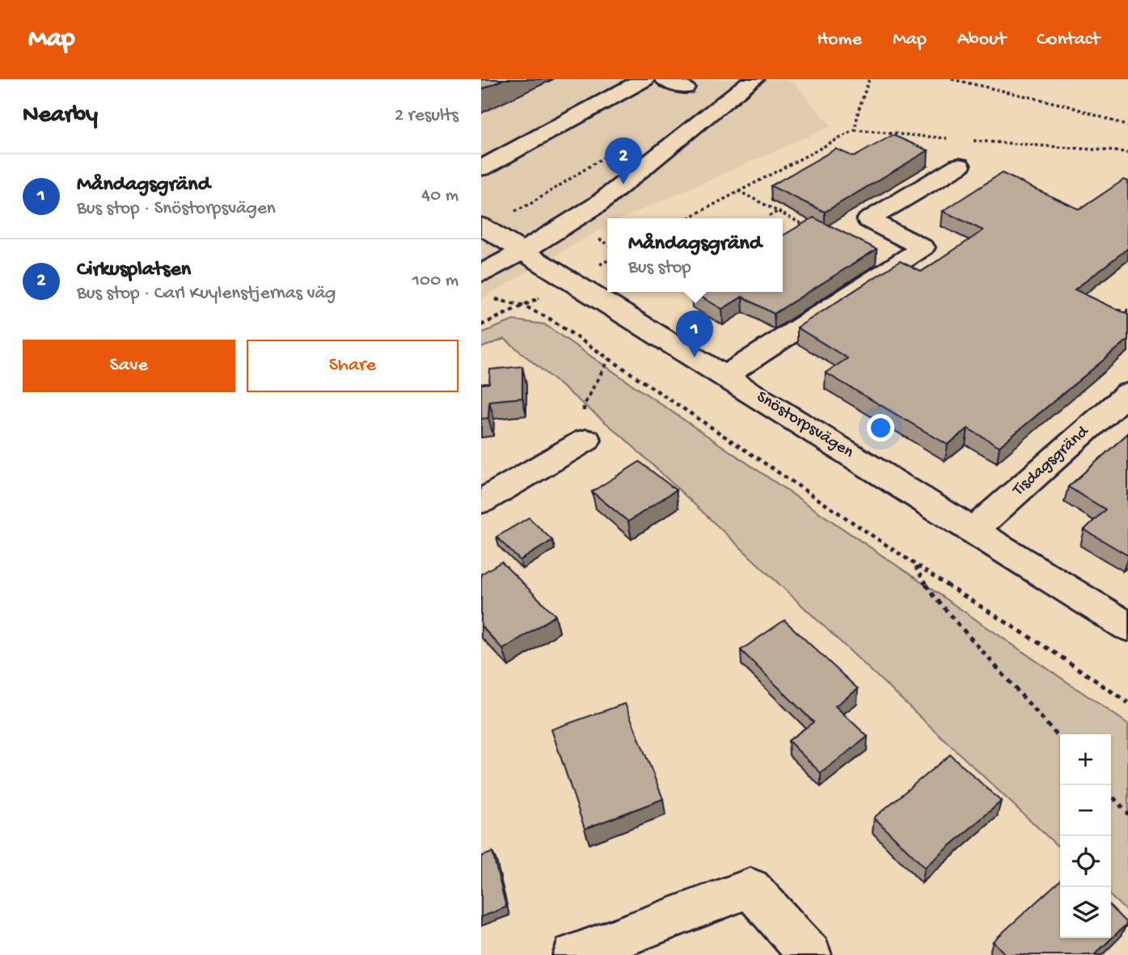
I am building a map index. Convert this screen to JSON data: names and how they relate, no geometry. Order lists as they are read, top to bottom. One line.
{"streets":{"street":["Snöstorpsvägen","Tisdagsgränd"]},"crossings":[["Snöstorpsvägen","Tisdagsgränd"]],"page":{"header":"Map","nav":["Home","Map","About","Contact"],"heading":["Nearby","2 results"],"pins":["2","1"],"list":[{"mark":"1","name":"Måndagsgränd","note":"Bus stop · Snöstorpsvägen","value":"40 m"},{"mark":"2","name":"Cirkusplatsen","note":"Bus stop · Carl Kuylenstjernas väg","value":"100 m"}],"popup":["Måndagsgränd","Bus stop"],"buttons":["Save","Share"],"map_buttons":["+","−"]}}
